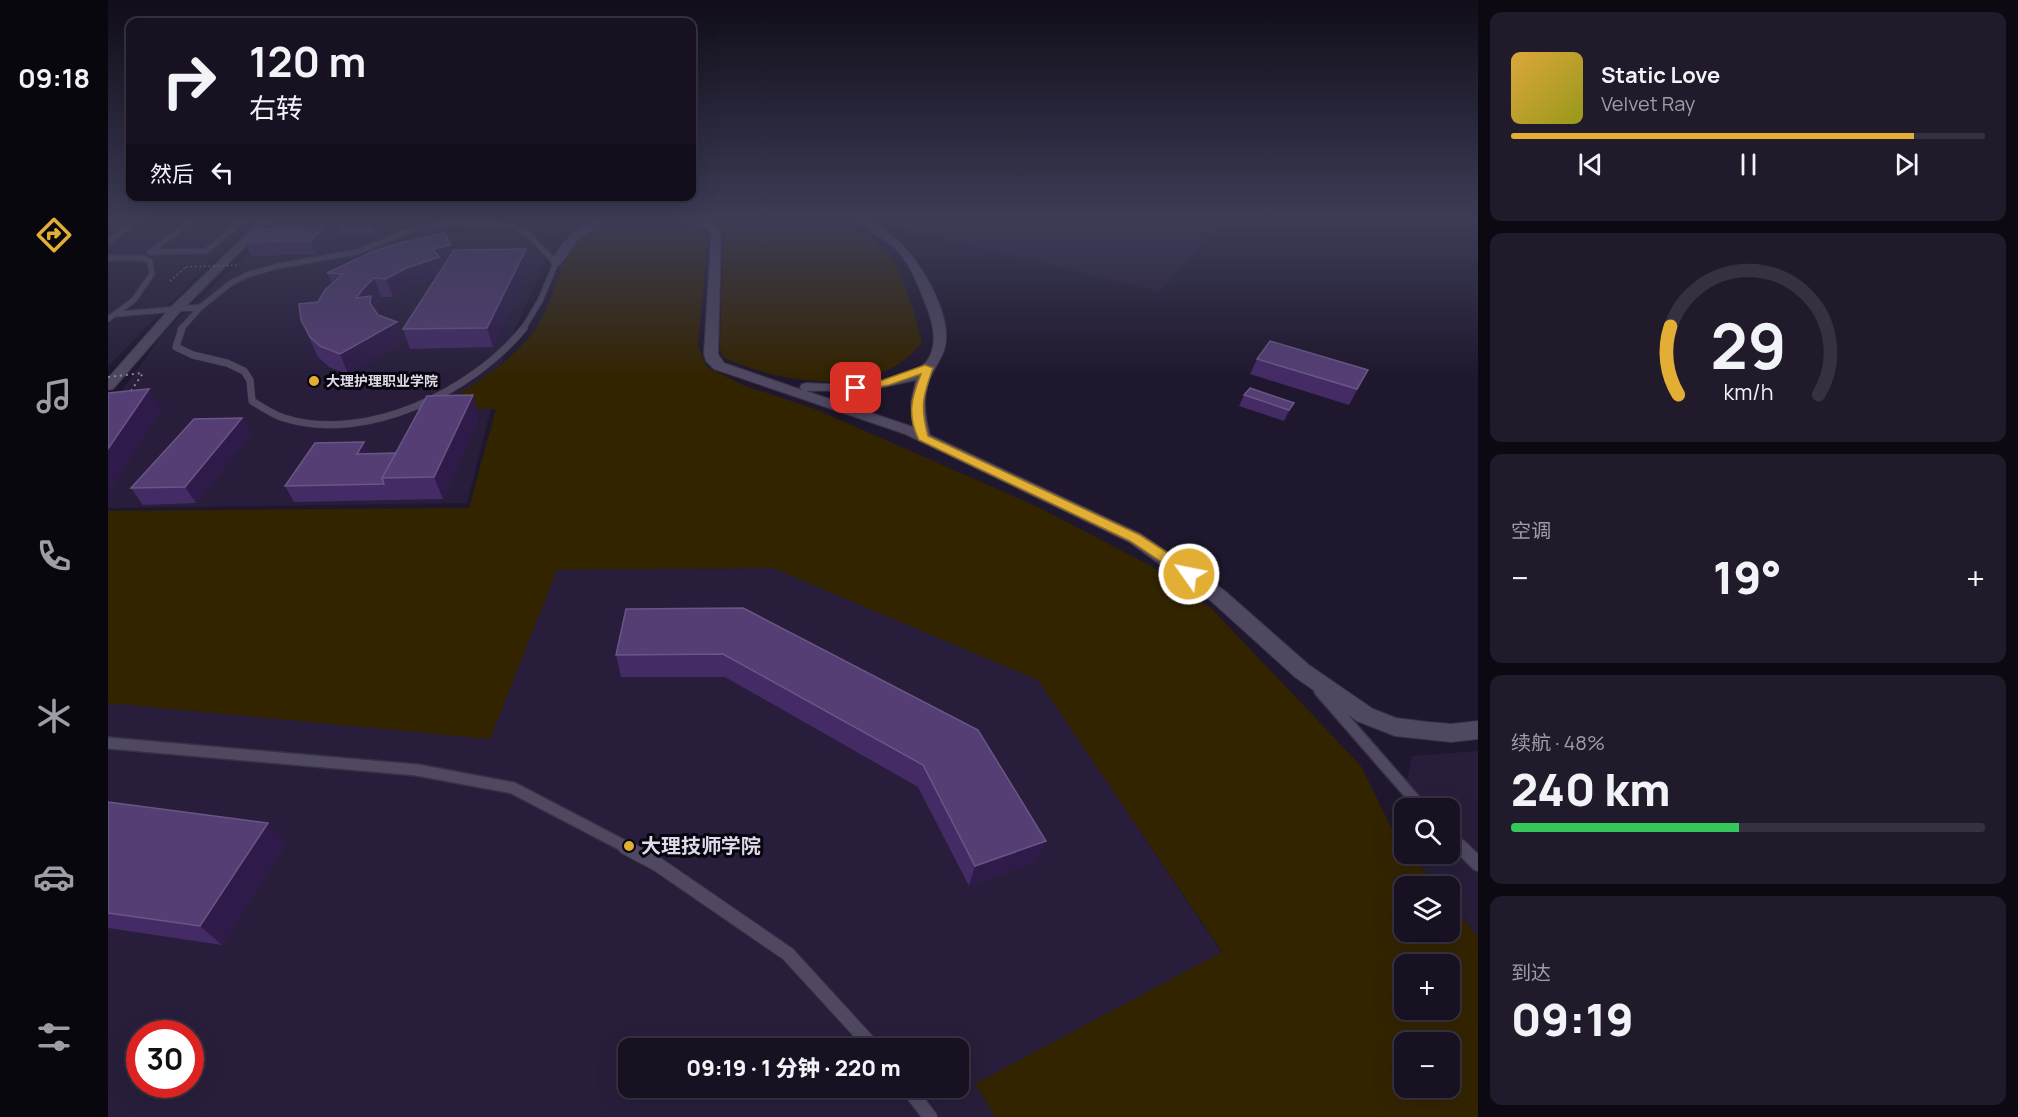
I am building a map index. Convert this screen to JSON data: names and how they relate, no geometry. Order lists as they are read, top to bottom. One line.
{"places":["大理护理职业学院","大理技师学院"],"page":{"tabs":"09:18","turn":["120 m","右转"],"song":["Static Love","Velvet Ray"],"then":"然后","tile":["空调",["续航 · 48%","240 km"],["到达","09:19"]],"heat":["−","19°","+"],"map_buttons":["+","−"],"limit":"30","trip":"09:19 · 1 分钟 · 220 m","gauge":["29","km/h"]}}
